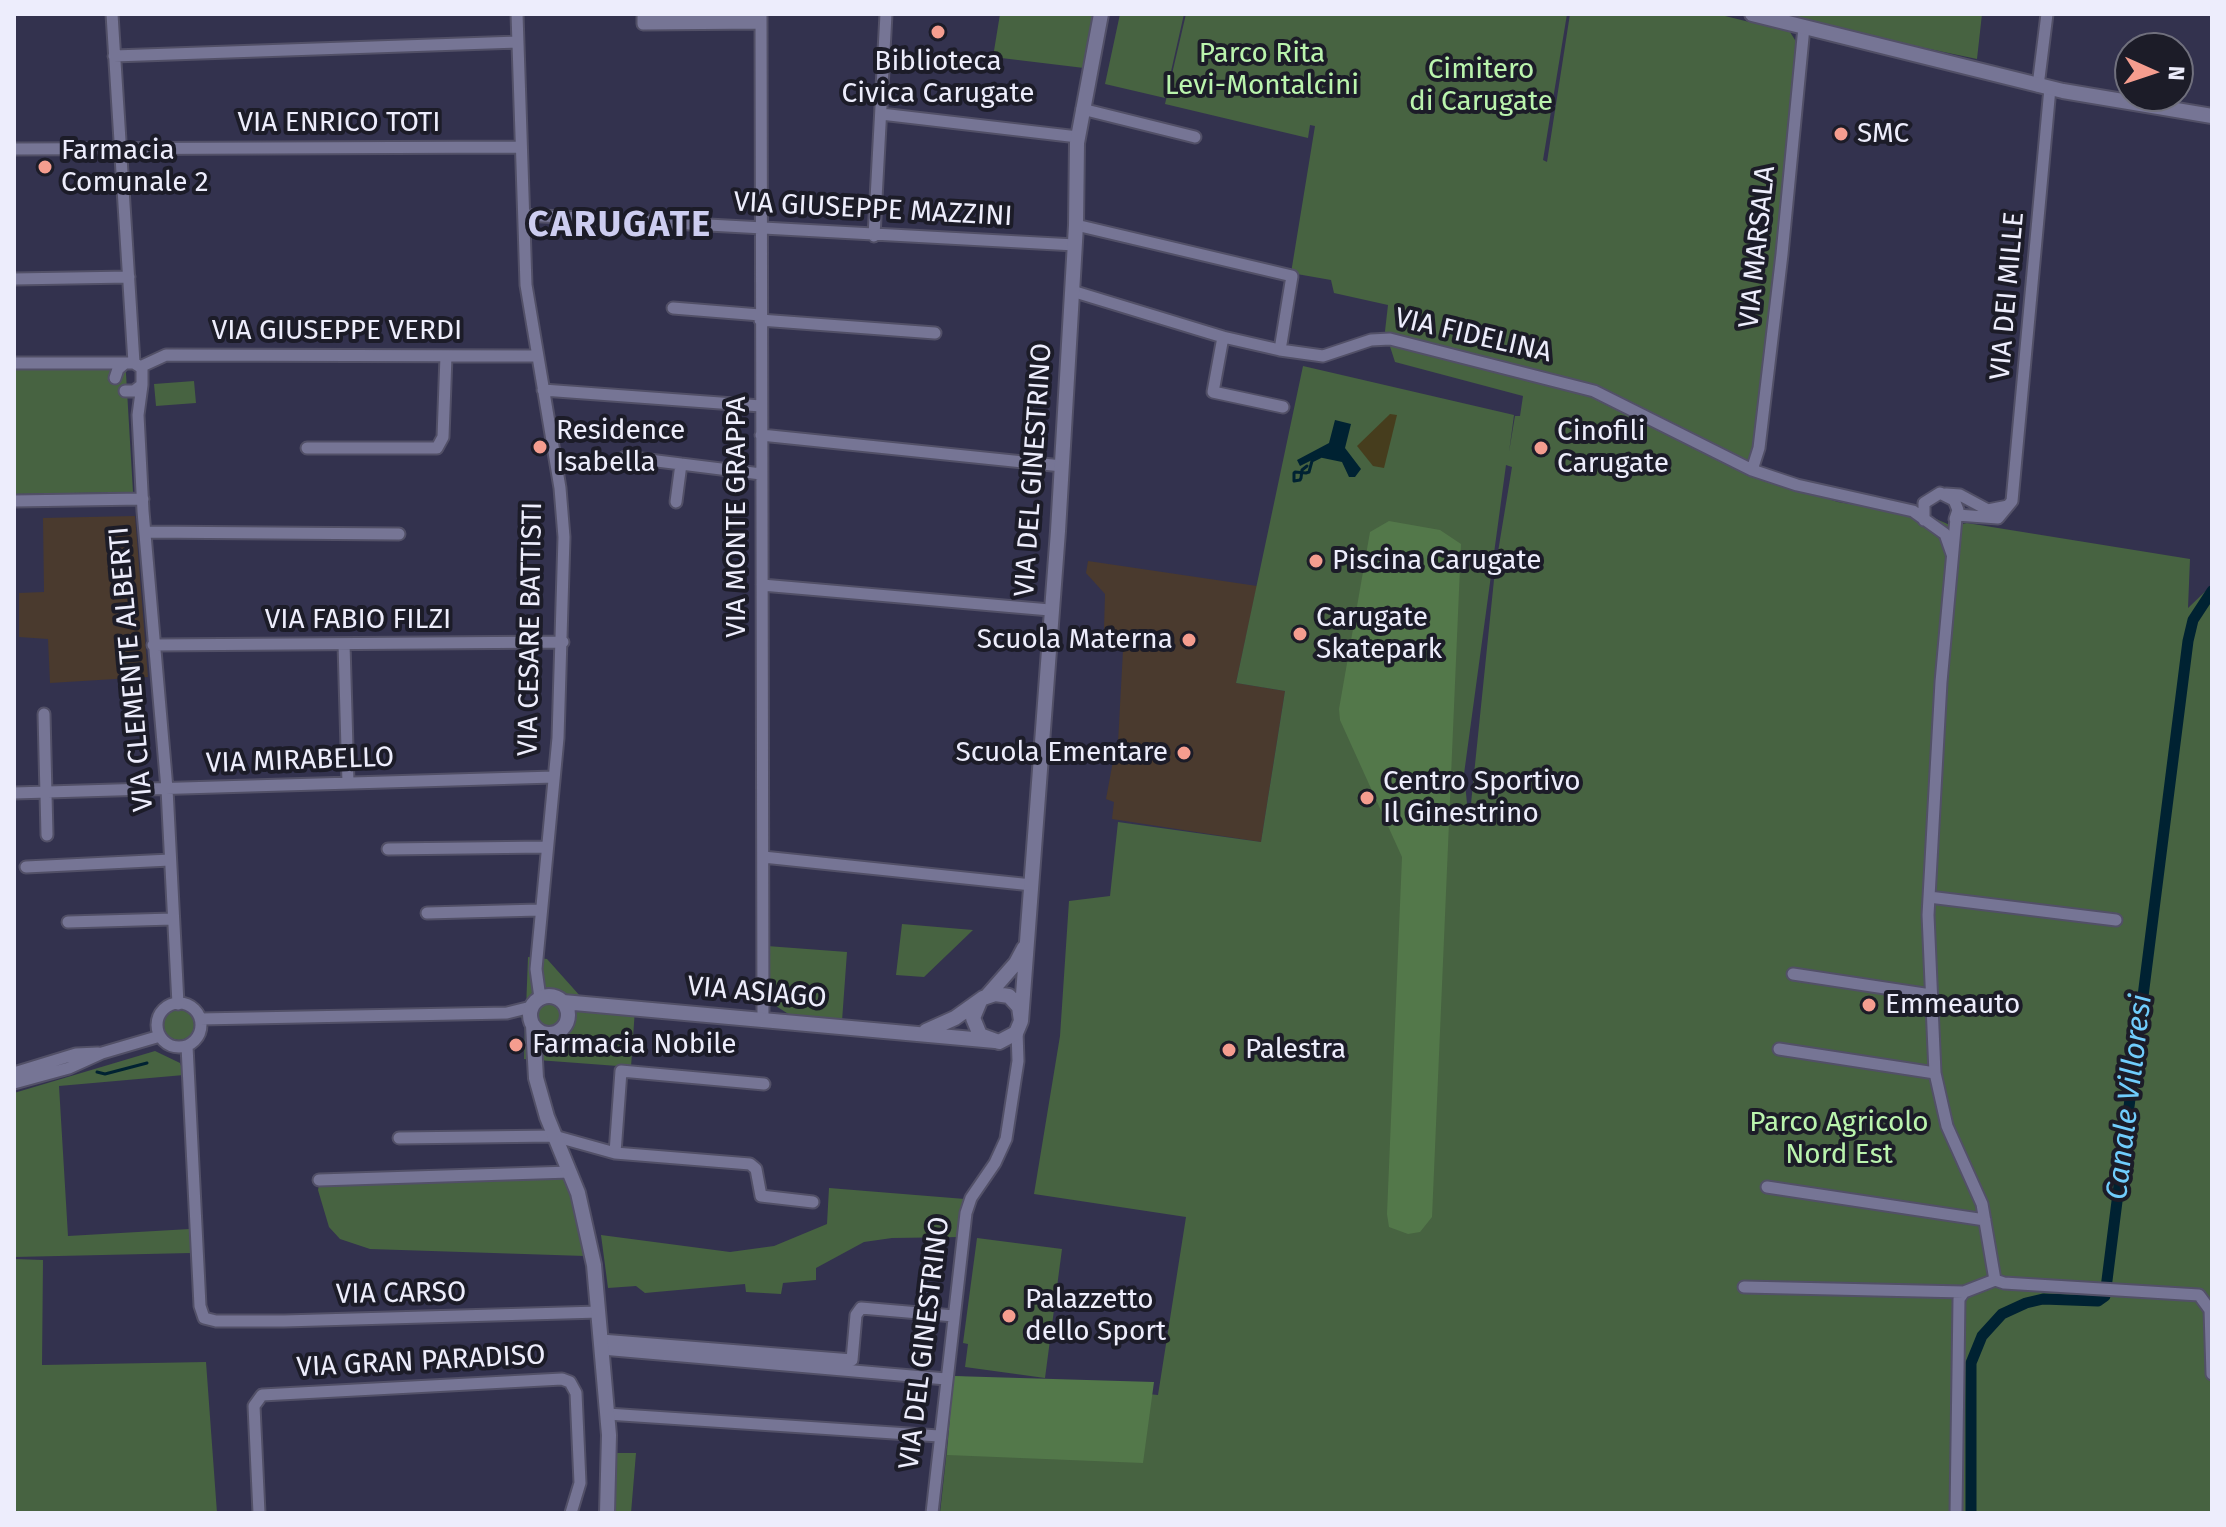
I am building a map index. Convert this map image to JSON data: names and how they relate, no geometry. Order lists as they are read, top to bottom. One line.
{"streets":{"street":["VIA ENRICO TOTI","VIA GIUSEPPE MAZZINI","VIA MARSALA","VIA DEI MILLE","VIA GIUSEPPE VERDI","VIA FIDELINA","VIA DEL GINESTRINO","VIA MONTE GRAPPA","VIA FABIO FILZI","VIA CESARE BATTISTI","VIA CLEMENTE ALBERTI","VIA MIRABELLO","VIA ASIAGO","VIA CARSO","VIA GRAN PARADISO"]},"crossings":[["VIA ENRICO TOTI","VIA CESARE BATTISTI"],["VIA GIUSEPPE MAZZINI","VIA MONTE GRAPPA"],["VIA GIUSEPPE MAZZINI","VIA CESARE BATTISTI"],["VIA MARSALA","VIA FIDELINA"],["VIA GIUSEPPE VERDI","VIA CESARE BATTISTI"],["VIA GIUSEPPE VERDI","VIA CLEMENTE ALBERTI"],["VIA FIDELINA","VIA DEL GINESTRINO"],["VIA DEL GINESTRINO","VIA ASIAGO"],["VIA MONTE GRAPPA","VIA ASIAGO"],["VIA FABIO FILZI","VIA CESARE BATTISTI"],["VIA FABIO FILZI","VIA CLEMENTE ALBERTI"],["VIA CESARE BATTISTI","VIA MIRABELLO"],["VIA CESARE BATTISTI","VIA ASIAGO"],["VIA CESARE BATTISTI","VIA CARSO"],["VIA CLEMENTE ALBERTI","VIA MIRABELLO"],["VIA CLEMENTE ALBERTI","VIA CARSO"]],"districts":["CARUGATE"],"water":["Canale Villoresi"],"parks":["Parco Rita Levi-Montalcini","Cimitero di Carugate","Parco Agricolo Nord Est"],"places":["Biblioteca Civica Carugate","SMC","Farmacia Comunale 2","Residence Isabella","Cinofili Carugate","Piscina Carugate","Carugate Skatepark","Scuola Materna","Scuola Ementare","Centro Sportivo Il Ginestrino","Emmeauto","Farmacia Nobile","Palestra","Palazzetto dello Sport"],"north":"right"}
